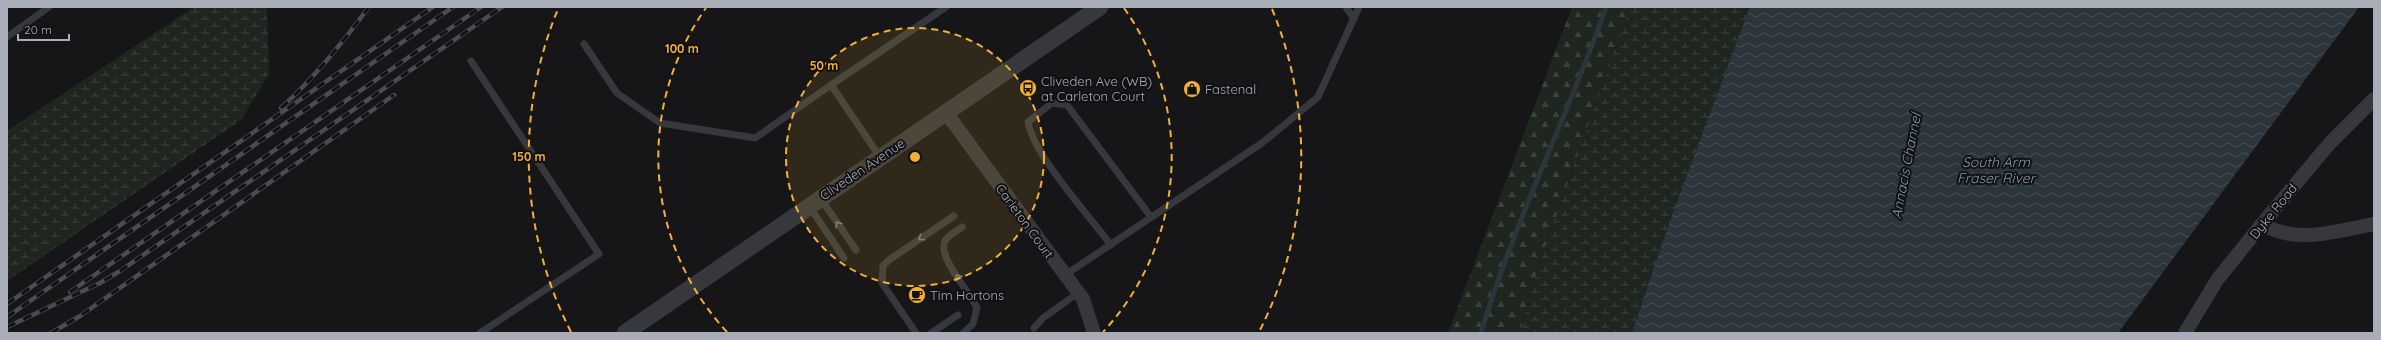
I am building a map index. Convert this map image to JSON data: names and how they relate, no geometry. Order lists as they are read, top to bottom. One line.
{"streets":{"street":["Cliveden Avenue","Dyke Road","Carleton Court"]},"crossings":[["Cliveden Avenue","Carleton Court"]],"water":["South Arm Fraser River","Annacis Channel"],"places":{"bus stop":["Cliveden Ave (WB) at Carleton Court"],"shop":["Fastenal"],"cafe":["Tim Hortons"]},"scale_bar":"20 m","rings":["100 m","50 m","150 m"]}
